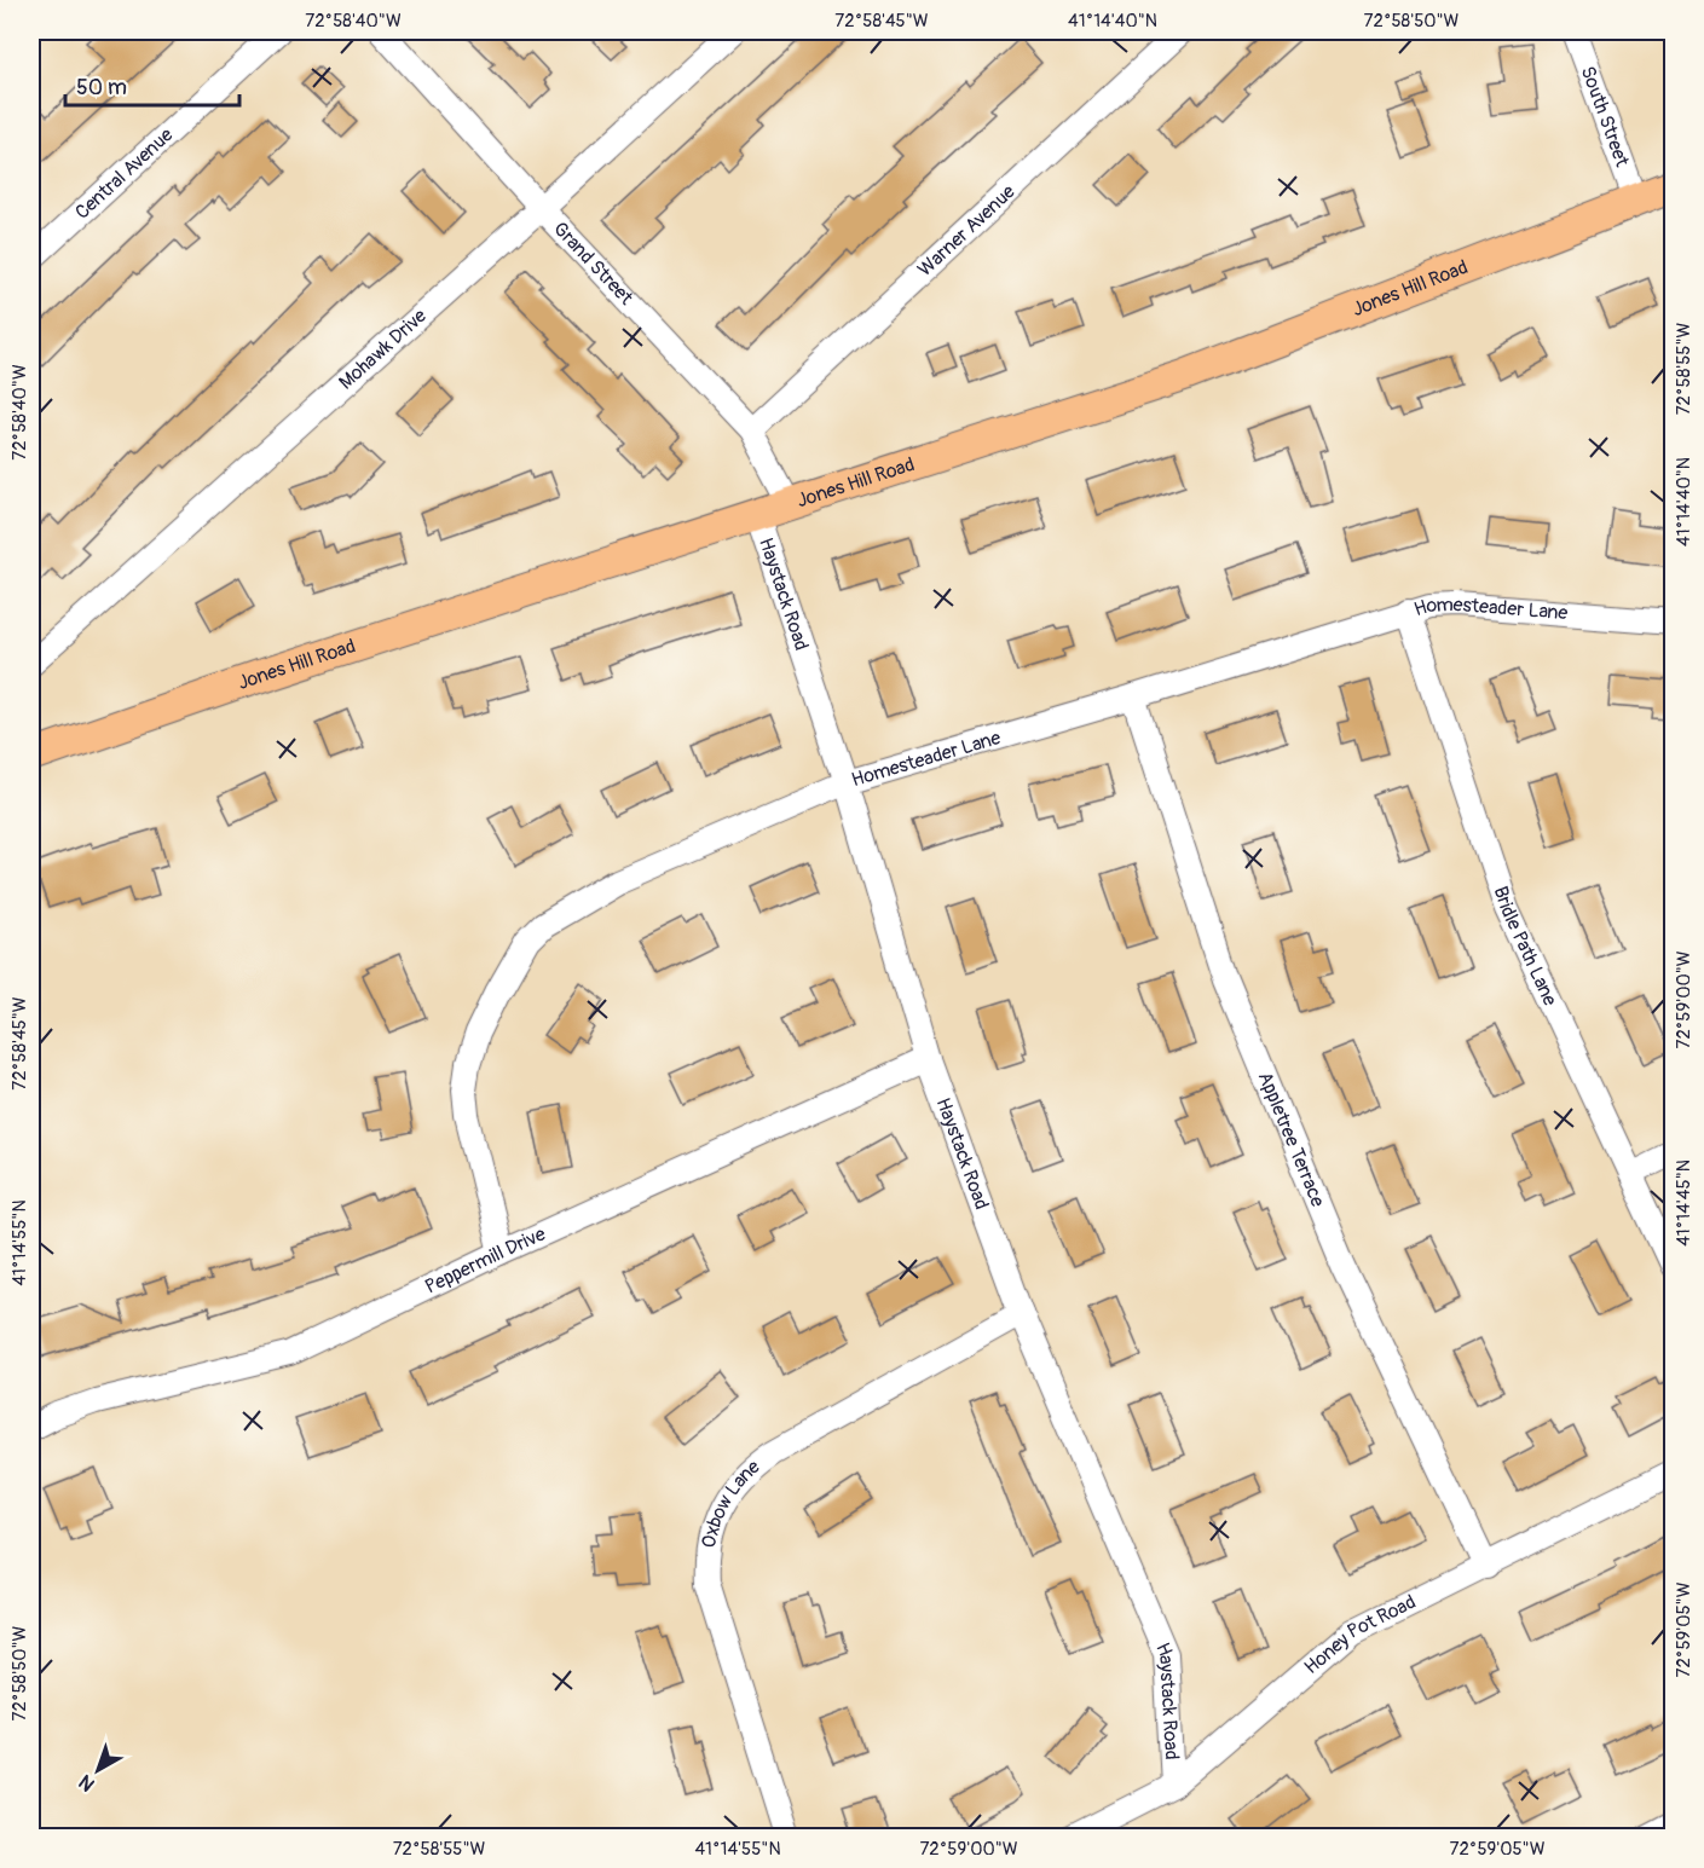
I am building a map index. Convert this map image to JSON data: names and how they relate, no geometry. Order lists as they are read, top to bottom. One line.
{"streets":{"main road":["Jones Hill Road"],"street":["South Street","Central Avenue","Warner Avenue","Grand Street","Mohawk Drive","Haystack Road","Homesteader Lane","Bridle Path Lane","Appletree Terrace","Peppermill Drive","Oxbow Lane","Honey Pot Road"]},"crossings":[["South Street","Jones Hill Road"],["Warner Avenue","Grand Street"],["Grand Street","Jones Hill Road"],["Grand Street","Mohawk Drive"],["Jones Hill Road","Haystack Road"],["Haystack Road","Homesteader Lane"],["Haystack Road","Peppermill Drive"],["Haystack Road","Oxbow Lane"],["Haystack Road","Honey Pot Road"],["Homesteader Lane","Bridle Path Lane"],["Homesteader Lane","Appletree Terrace"],["Homesteader Lane","Peppermill Drive"],["Appletree Terrace","Honey Pot Road"]],"scale_bar":"50 m","north":"bottom left","coordinates":["72°58'40\"W","72°58'45\"W","41°14'40\"N","72°58'50\"W","72°58'55\"W","72°59'00\"W","41°14'45\"N","41°14'55\"N","72°59'05\"W"]}
